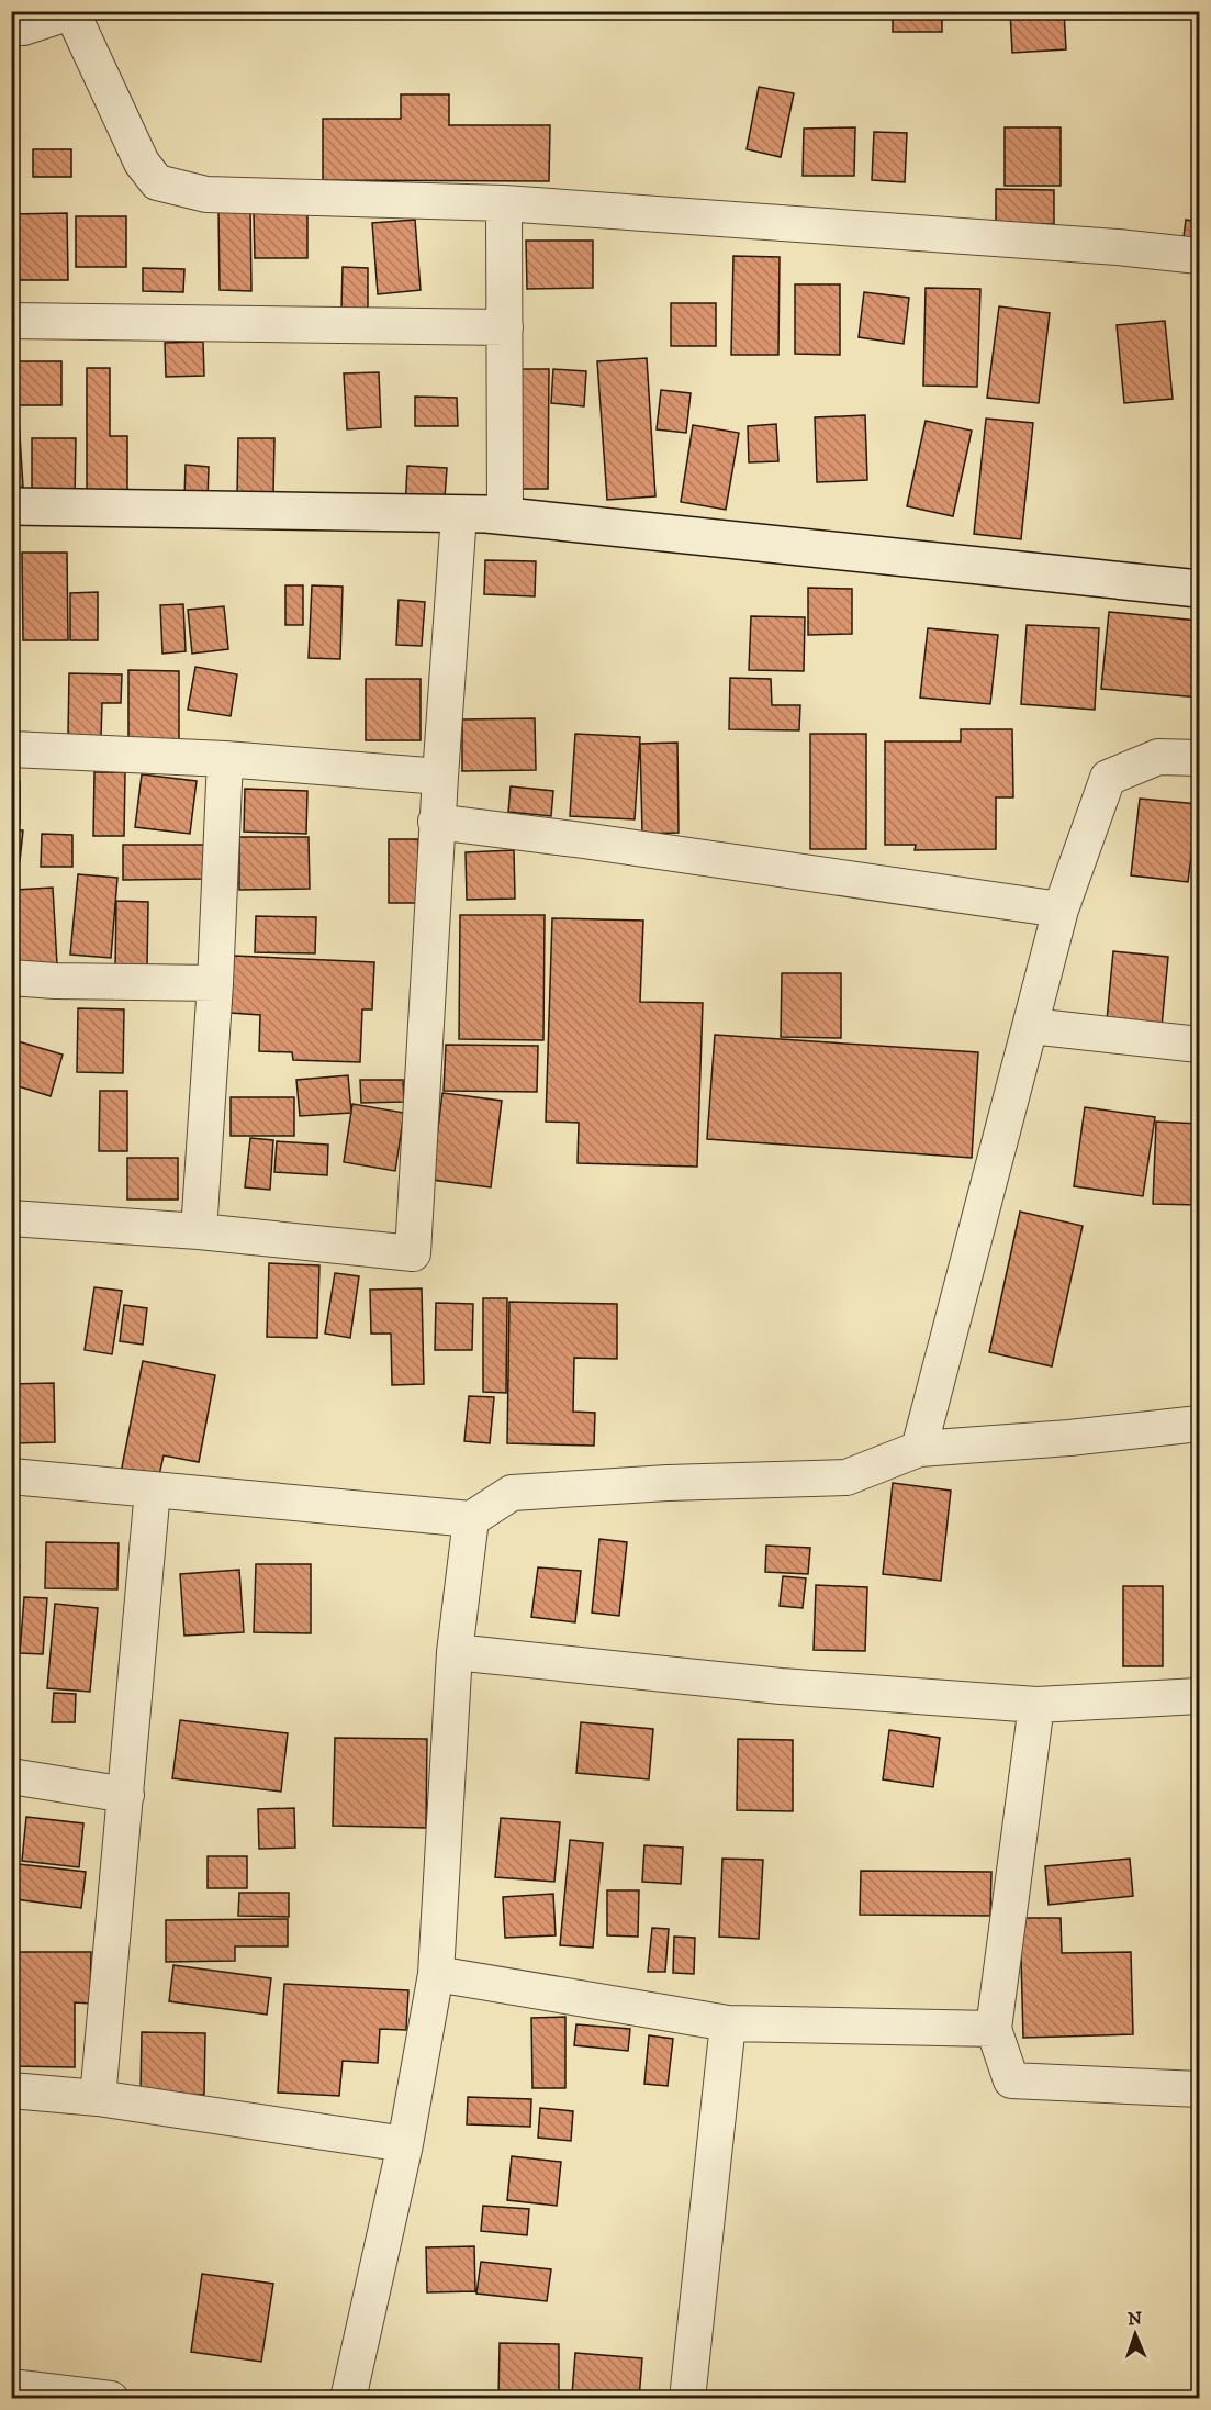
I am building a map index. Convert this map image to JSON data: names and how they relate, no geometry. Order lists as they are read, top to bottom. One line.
{"north":"top"}
